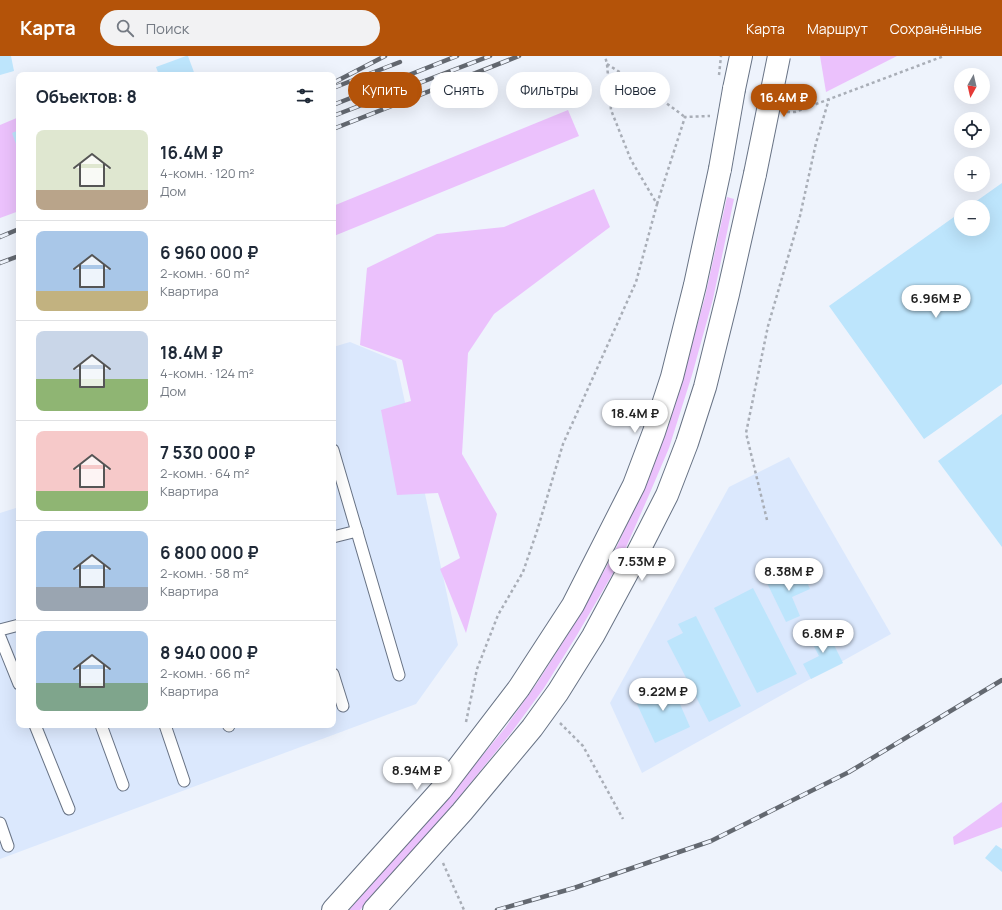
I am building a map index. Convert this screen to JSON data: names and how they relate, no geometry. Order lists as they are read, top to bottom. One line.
{"north":"bottom","page":{"header":"Карта","search":"Поиск","nav":["Карта","Маршрут","Сохранённые"],"map_buttons":["+","−"],"chip":["Купить","Снять","Фильтры","Новое"],"heading":"Объектов: 8","price":["16.4M ₽","6.96M ₽","18.4M ₽","7.53M ₽","8.38M ₽","6.8M ₽","9.22M ₽","8.94M ₽"],"list":[{"name":"16.4M ₽","note":"4-комн. · 120 m² · Дом"},{"name":"6 960 000 ₽","note":"2-комн. · 60 m² · Квартира"},{"name":"18.4M ₽","note":"4-комн. · 124 m² · Дом"},{"name":"7 530 000 ₽","note":"2-комн. · 64 m² · Квартира"},{"name":"6 800 000 ₽","note":"2-комн. · 58 m² · Квартира"},{"name":"8 940 000 ₽","note":"2-комн. · 66 m² · Квартира"}]}}
